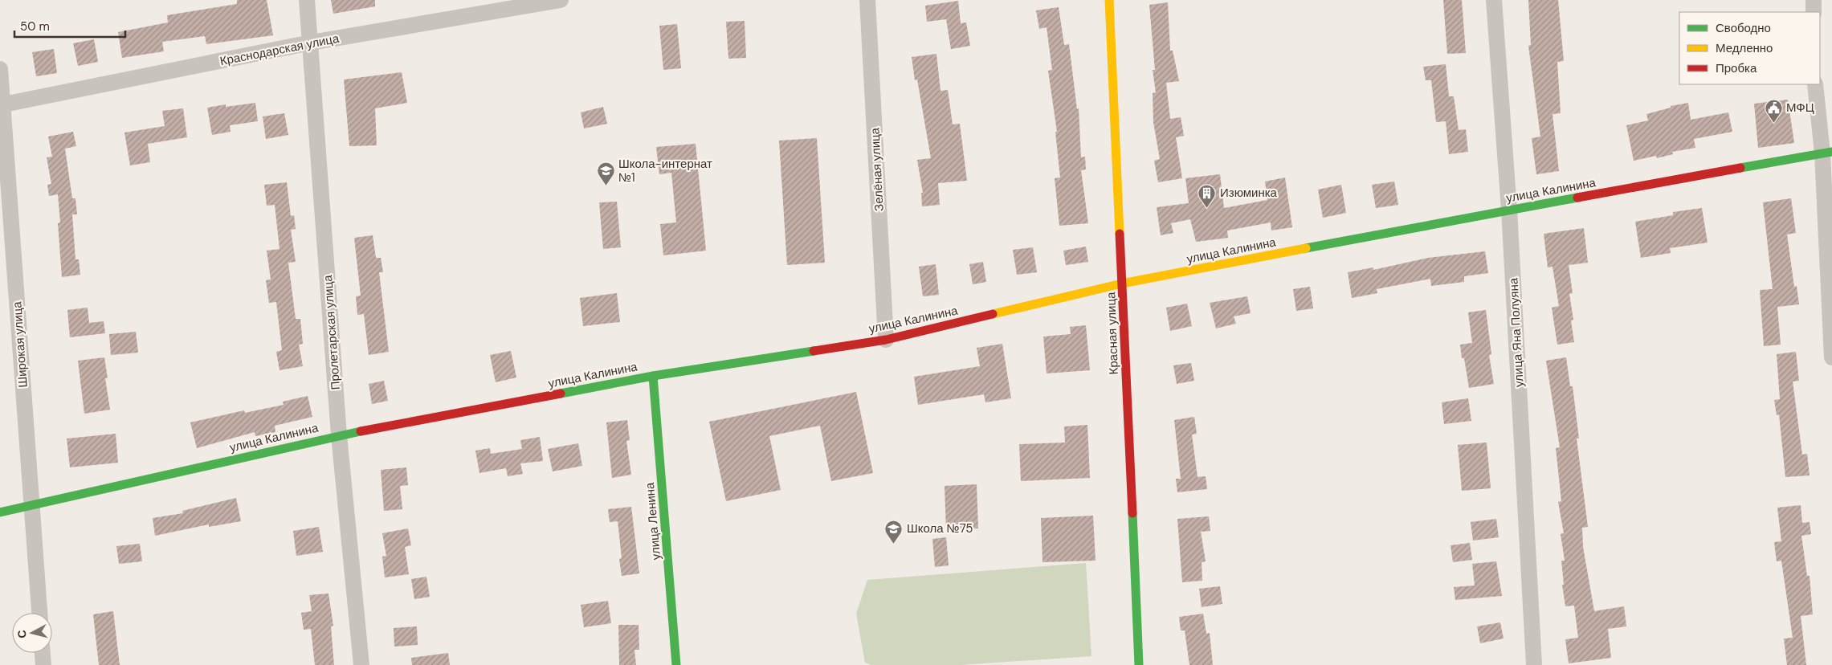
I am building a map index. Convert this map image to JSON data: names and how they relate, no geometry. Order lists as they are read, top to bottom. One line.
{"streets":{"street":["Краснодарская улица","Зелёная улица","улица Калинина","Пролетарская улица","улица Яна Полуяна","Красная улица","Широкая улица","улица Ленина"]},"crossings":[["Краснодарская улица","Пролетарская улица"],["Краснодарская улица","Широкая улица"],["Зелёная улица","улица Калинина"],["улица Калинина","Пролетарская улица"],["улица Калинина","улица Яна Полуяна"],["улица Калинина","Красная улица"],["улица Калинина","Широкая улица"],["улица Калинина","улица Ленина"]],"places":{"public building":["МФЦ"],"school or university":["Школа-интернат №1","Школа №75"],"building":["Изюминка"]},"legend":["Свободно","Медленно","Пробка"],"scale_bar":"50 m","north":"left"}
